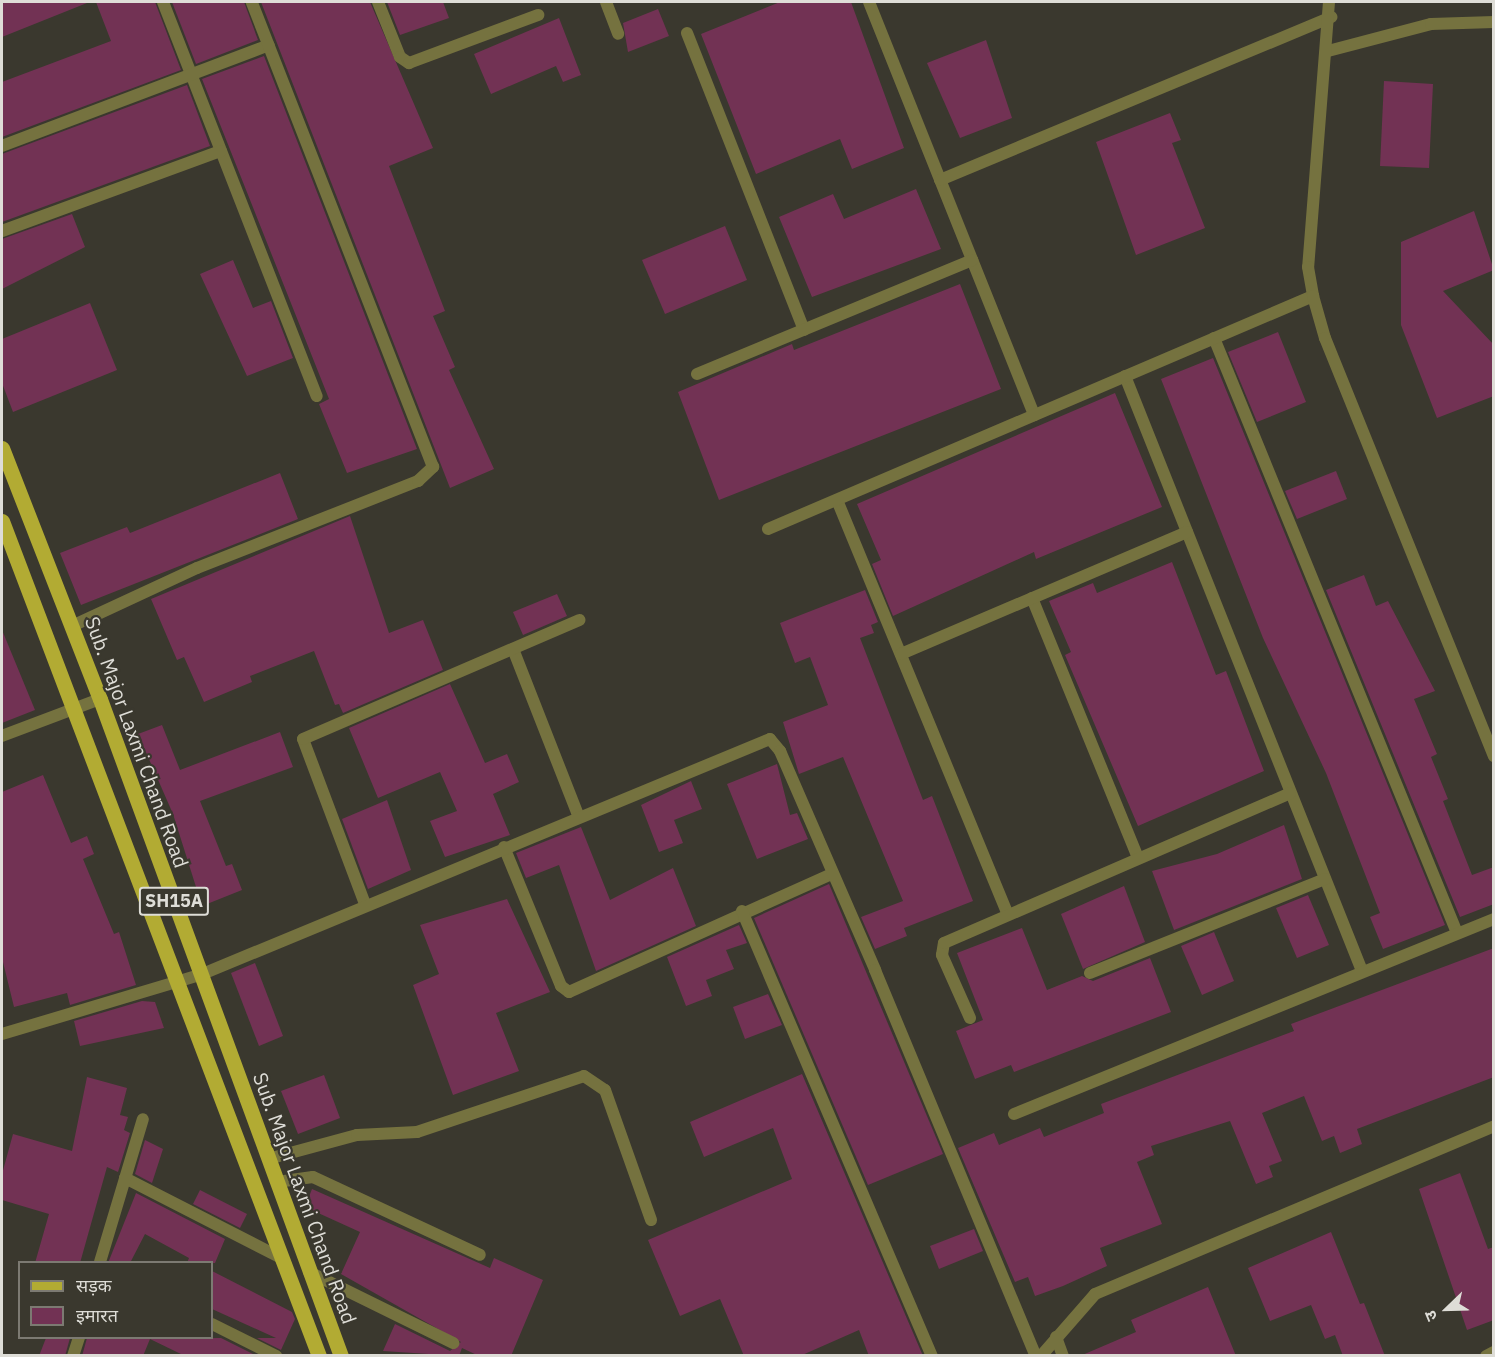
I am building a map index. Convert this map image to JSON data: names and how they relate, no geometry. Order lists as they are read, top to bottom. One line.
{"streets":{"main road":["Sub. Major Laxmi Chand Road","SH15A"]},"legend":["सड़क","इमारत"],"north":"bottom left"}
